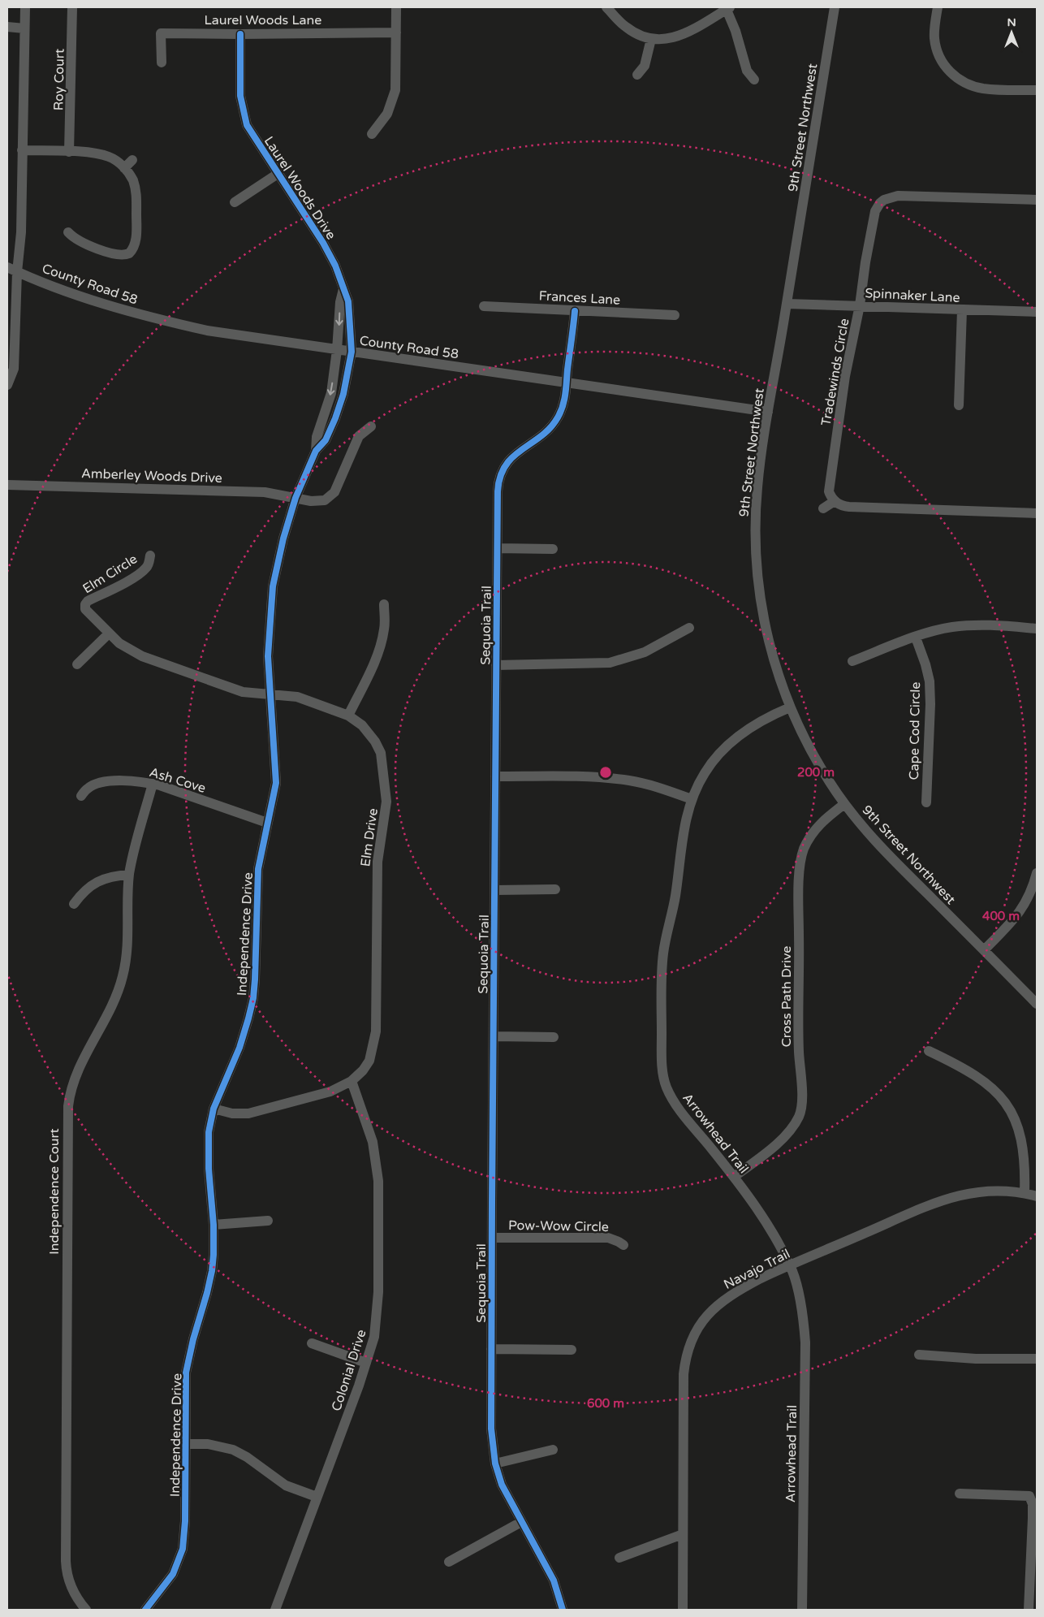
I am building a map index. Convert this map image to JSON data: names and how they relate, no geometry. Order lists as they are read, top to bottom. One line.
{"streets":{"street":["Laurel Woods Lane","Roy Court","9th Street Northwest","Laurel Woods Drive","County Road 58","Spinnaker Lane","Frances Lane","Tradewinds Circle","Amberley Woods Drive","Elm Circle","Sequoia Trail","Cape Cod Circle","Ash Cove","Elm Drive","Independence Drive","Cross Path Drive","Arrowhead Trail","Independence Court","Pow-Wow Circle","Navajo Trail","Colonial Drive"]},"crossings":[["Laurel Woods Lane","Laurel Woods Drive"],["9th Street Northwest","County Road 58"],["9th Street Northwest","Spinnaker Lane"],["9th Street Northwest","Cross Path Drive"],["9th Street Northwest","Arrowhead Trail"],["Laurel Woods Drive","County Road 58"],["Laurel Woods Drive","Independence Drive"],["County Road 58","Sequoia Trail"],["County Road 58","Independence Drive"],["Spinnaker Lane","Tradewinds Circle"],["Frances Lane","Sequoia Trail"],["Amberley Woods Drive","Independence Drive"],["Elm Circle","Elm Drive"],["Sequoia Trail","Pow-Wow Circle"],["Ash Cove","Independence Drive"],["Ash Cove","Independence Court"],["Elm Drive","Independence Drive"],["Elm Drive","Colonial Drive"],["Cross Path Drive","Arrowhead Trail"],["Arrowhead Trail","Navajo Trail"]],"north":"top","rings":["200 m","400 m","600 m"]}
